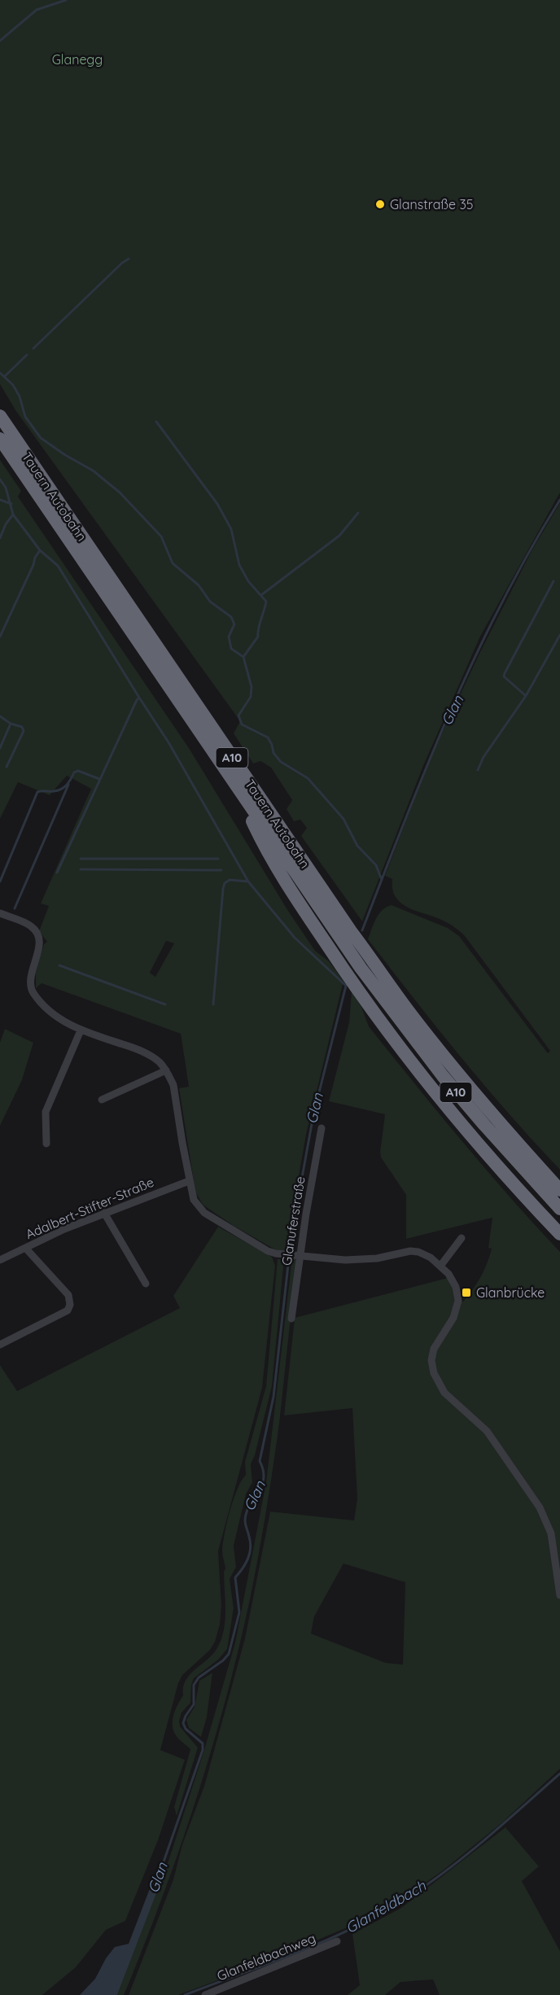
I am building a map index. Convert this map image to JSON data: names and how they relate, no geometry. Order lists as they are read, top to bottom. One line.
{"streets":{"highway":["Tauern Autobahn","A10"],"street":["Adalbert-Stifter-Straße","Glanuferstraße","Glanfeldbachweg"]},"crossings":[["Tauern Autobahn","A10"]],"water":["Glan","Glanfeldbach"],"parks":["Glanegg"],"places":{"other":["Glanstraße 35"],"transit":["Glanbrücke"]}}
